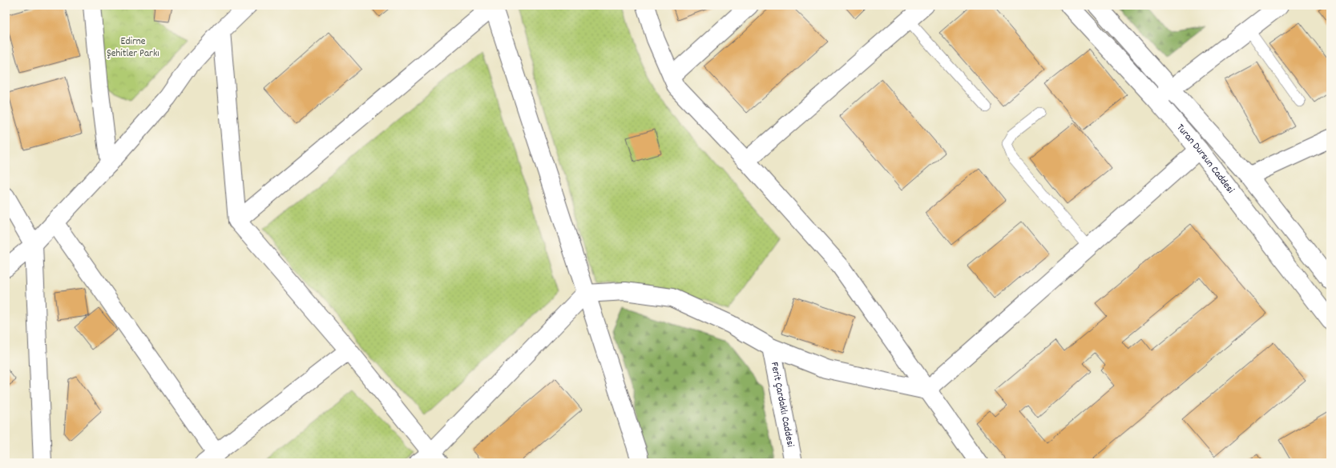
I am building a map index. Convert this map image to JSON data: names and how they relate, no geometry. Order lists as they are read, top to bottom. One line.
{"streets":{"street":["Turan Dursun Caddesi","Ferit Çardaklı Caddesi"]},"parks":["Edirne Şehitler Parkı"]}
